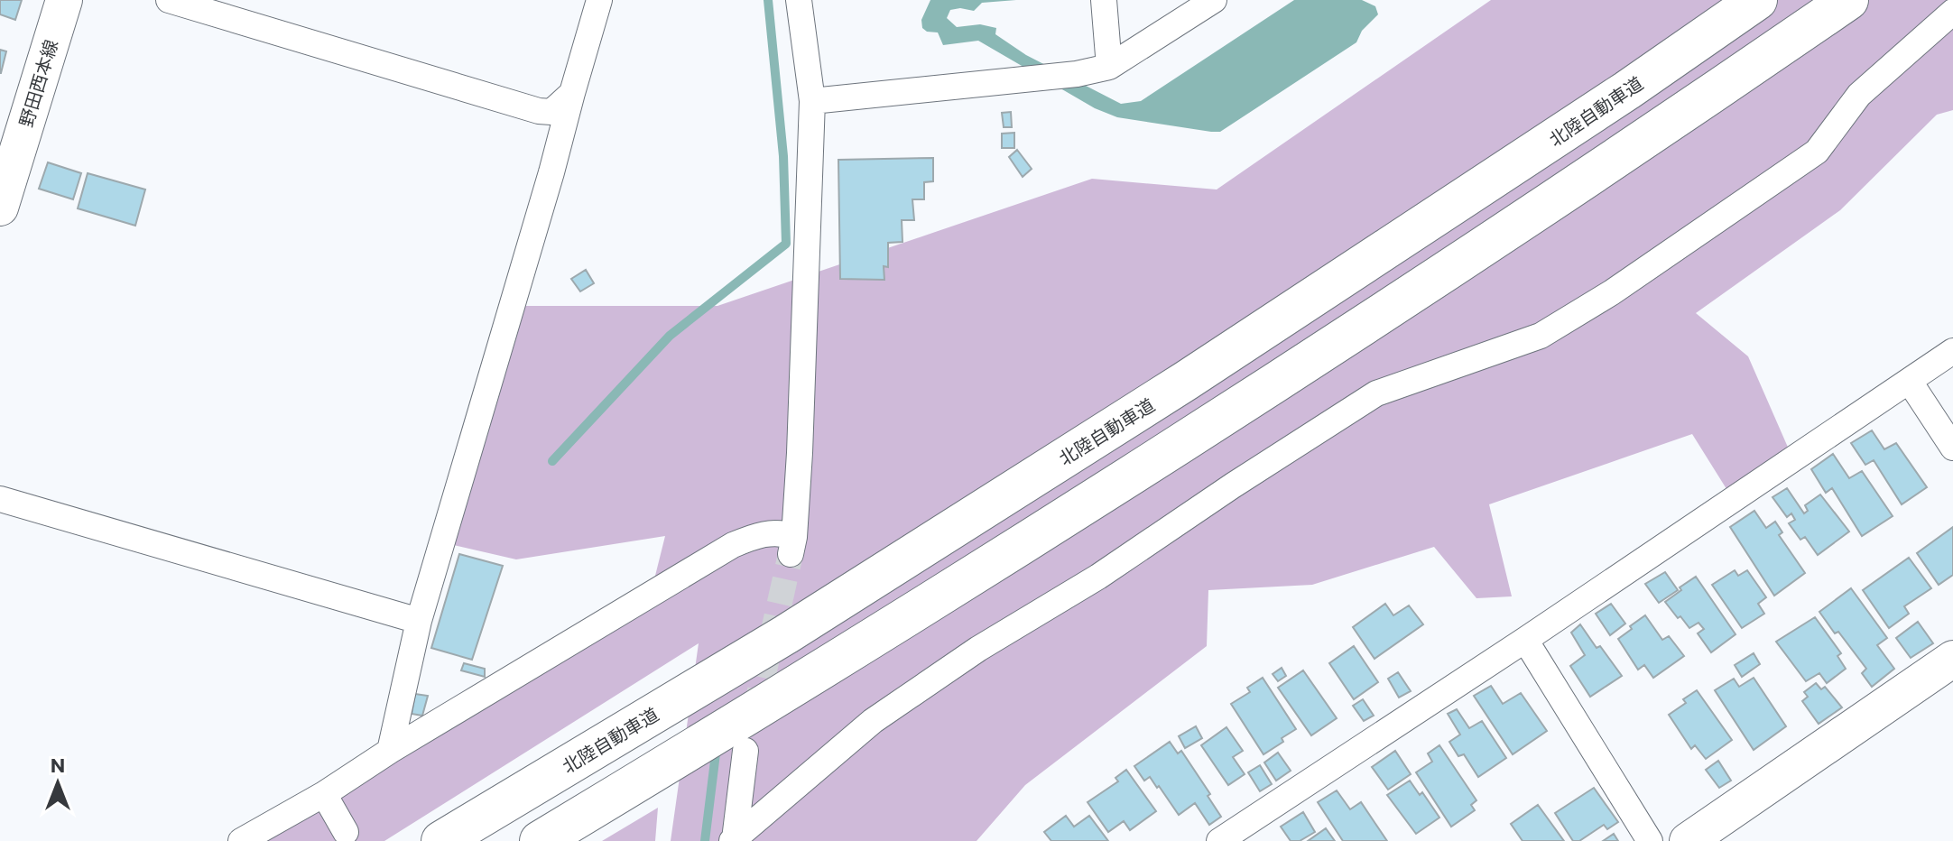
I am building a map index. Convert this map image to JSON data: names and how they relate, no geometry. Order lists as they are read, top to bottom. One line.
{"streets":{"highway":["北陸自動車道"],"street":["野田西本線"]},"north":"top"}
